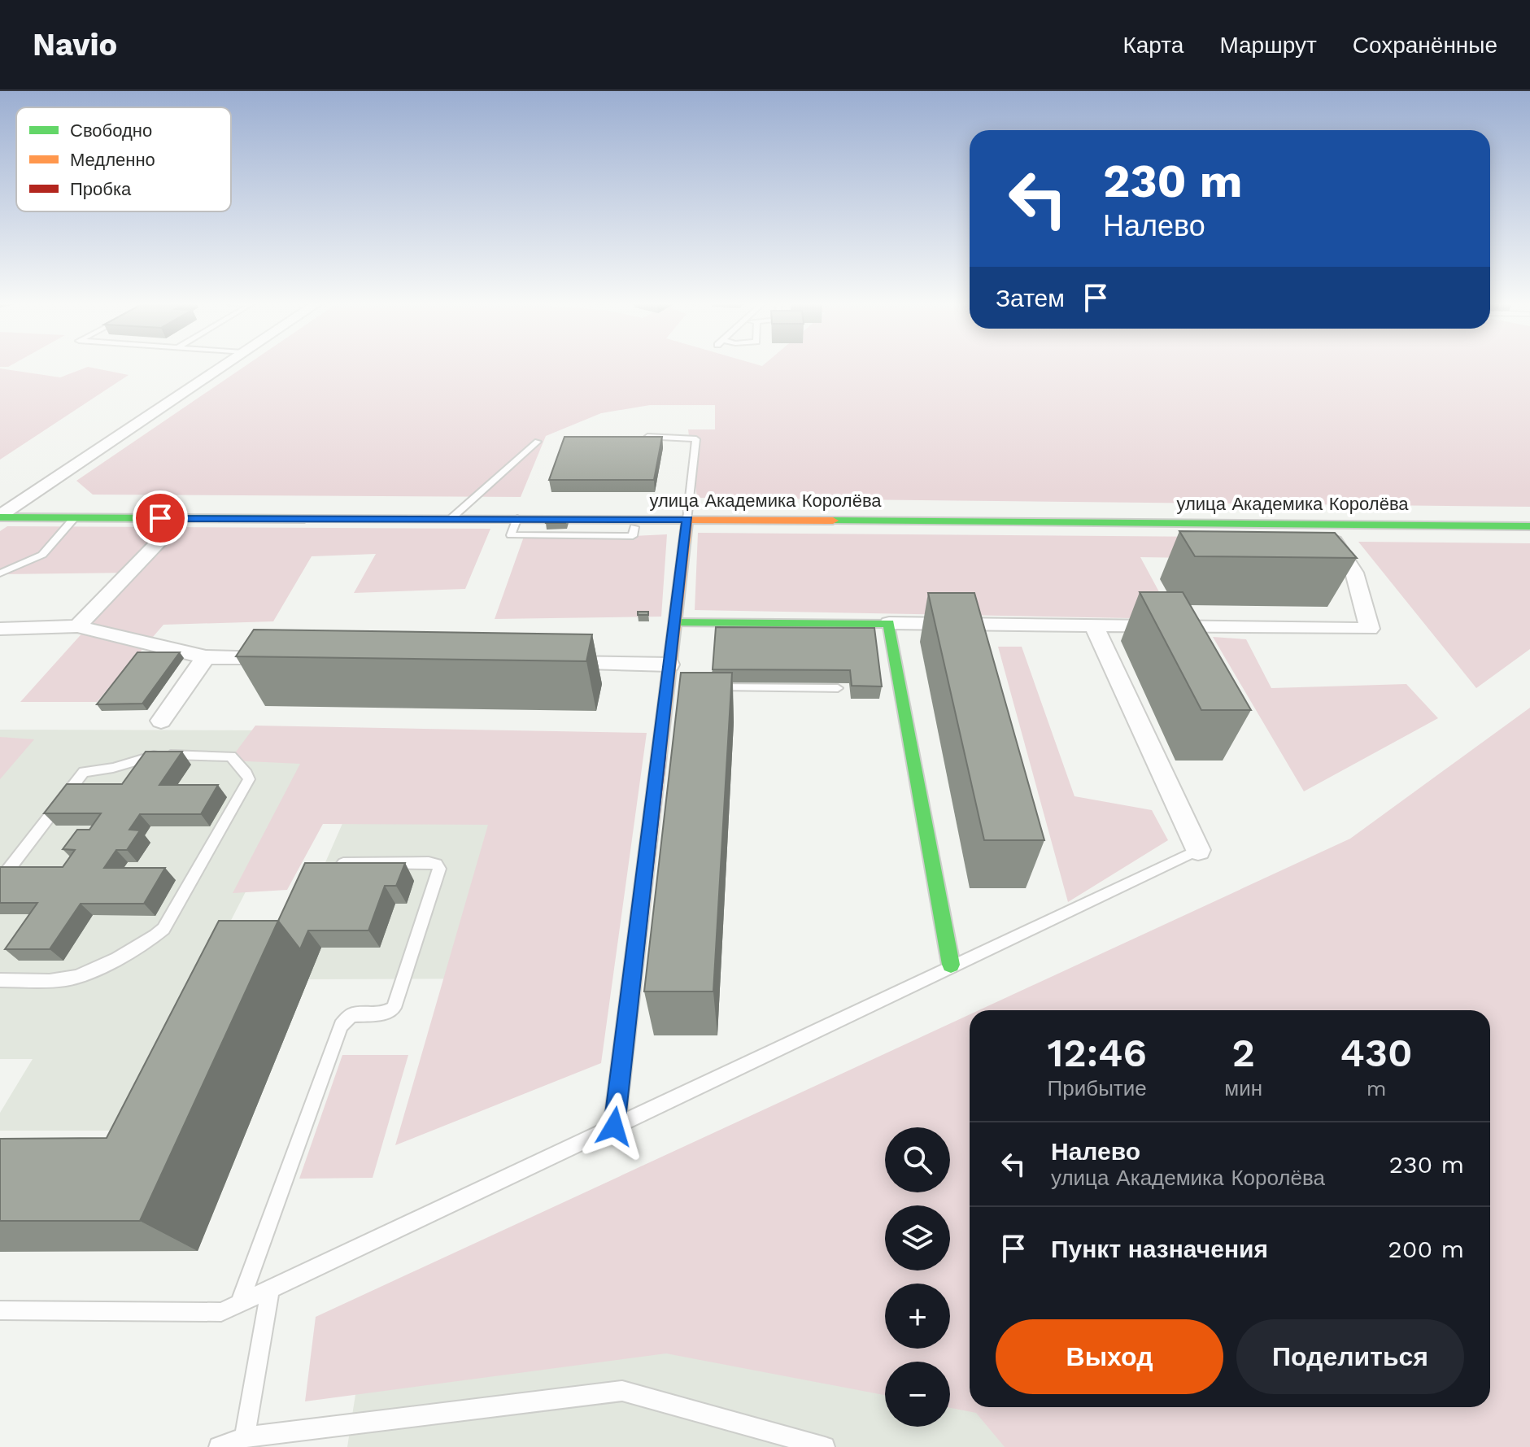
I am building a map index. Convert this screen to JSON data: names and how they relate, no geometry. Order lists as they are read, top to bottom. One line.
{"streets":{"street":["улица Академика Королёва"]},"legend":["Свободно","Медленно","Пробка"],"page":{"header":"Navio","nav":["Карта","Маршрут","Сохранённые"],"turn":["230 m","Налево"],"then":"Затем","eta":["12:46","Прибытие","2","мин","430","m"],"list":[{"name":"Налево","note":"улица Академика Королёва","value":"230 m"},{"name":"Пункт назначения","value":"200 m"}],"map_buttons":["+","−"],"buttons":["Выход","Поделиться"]}}
